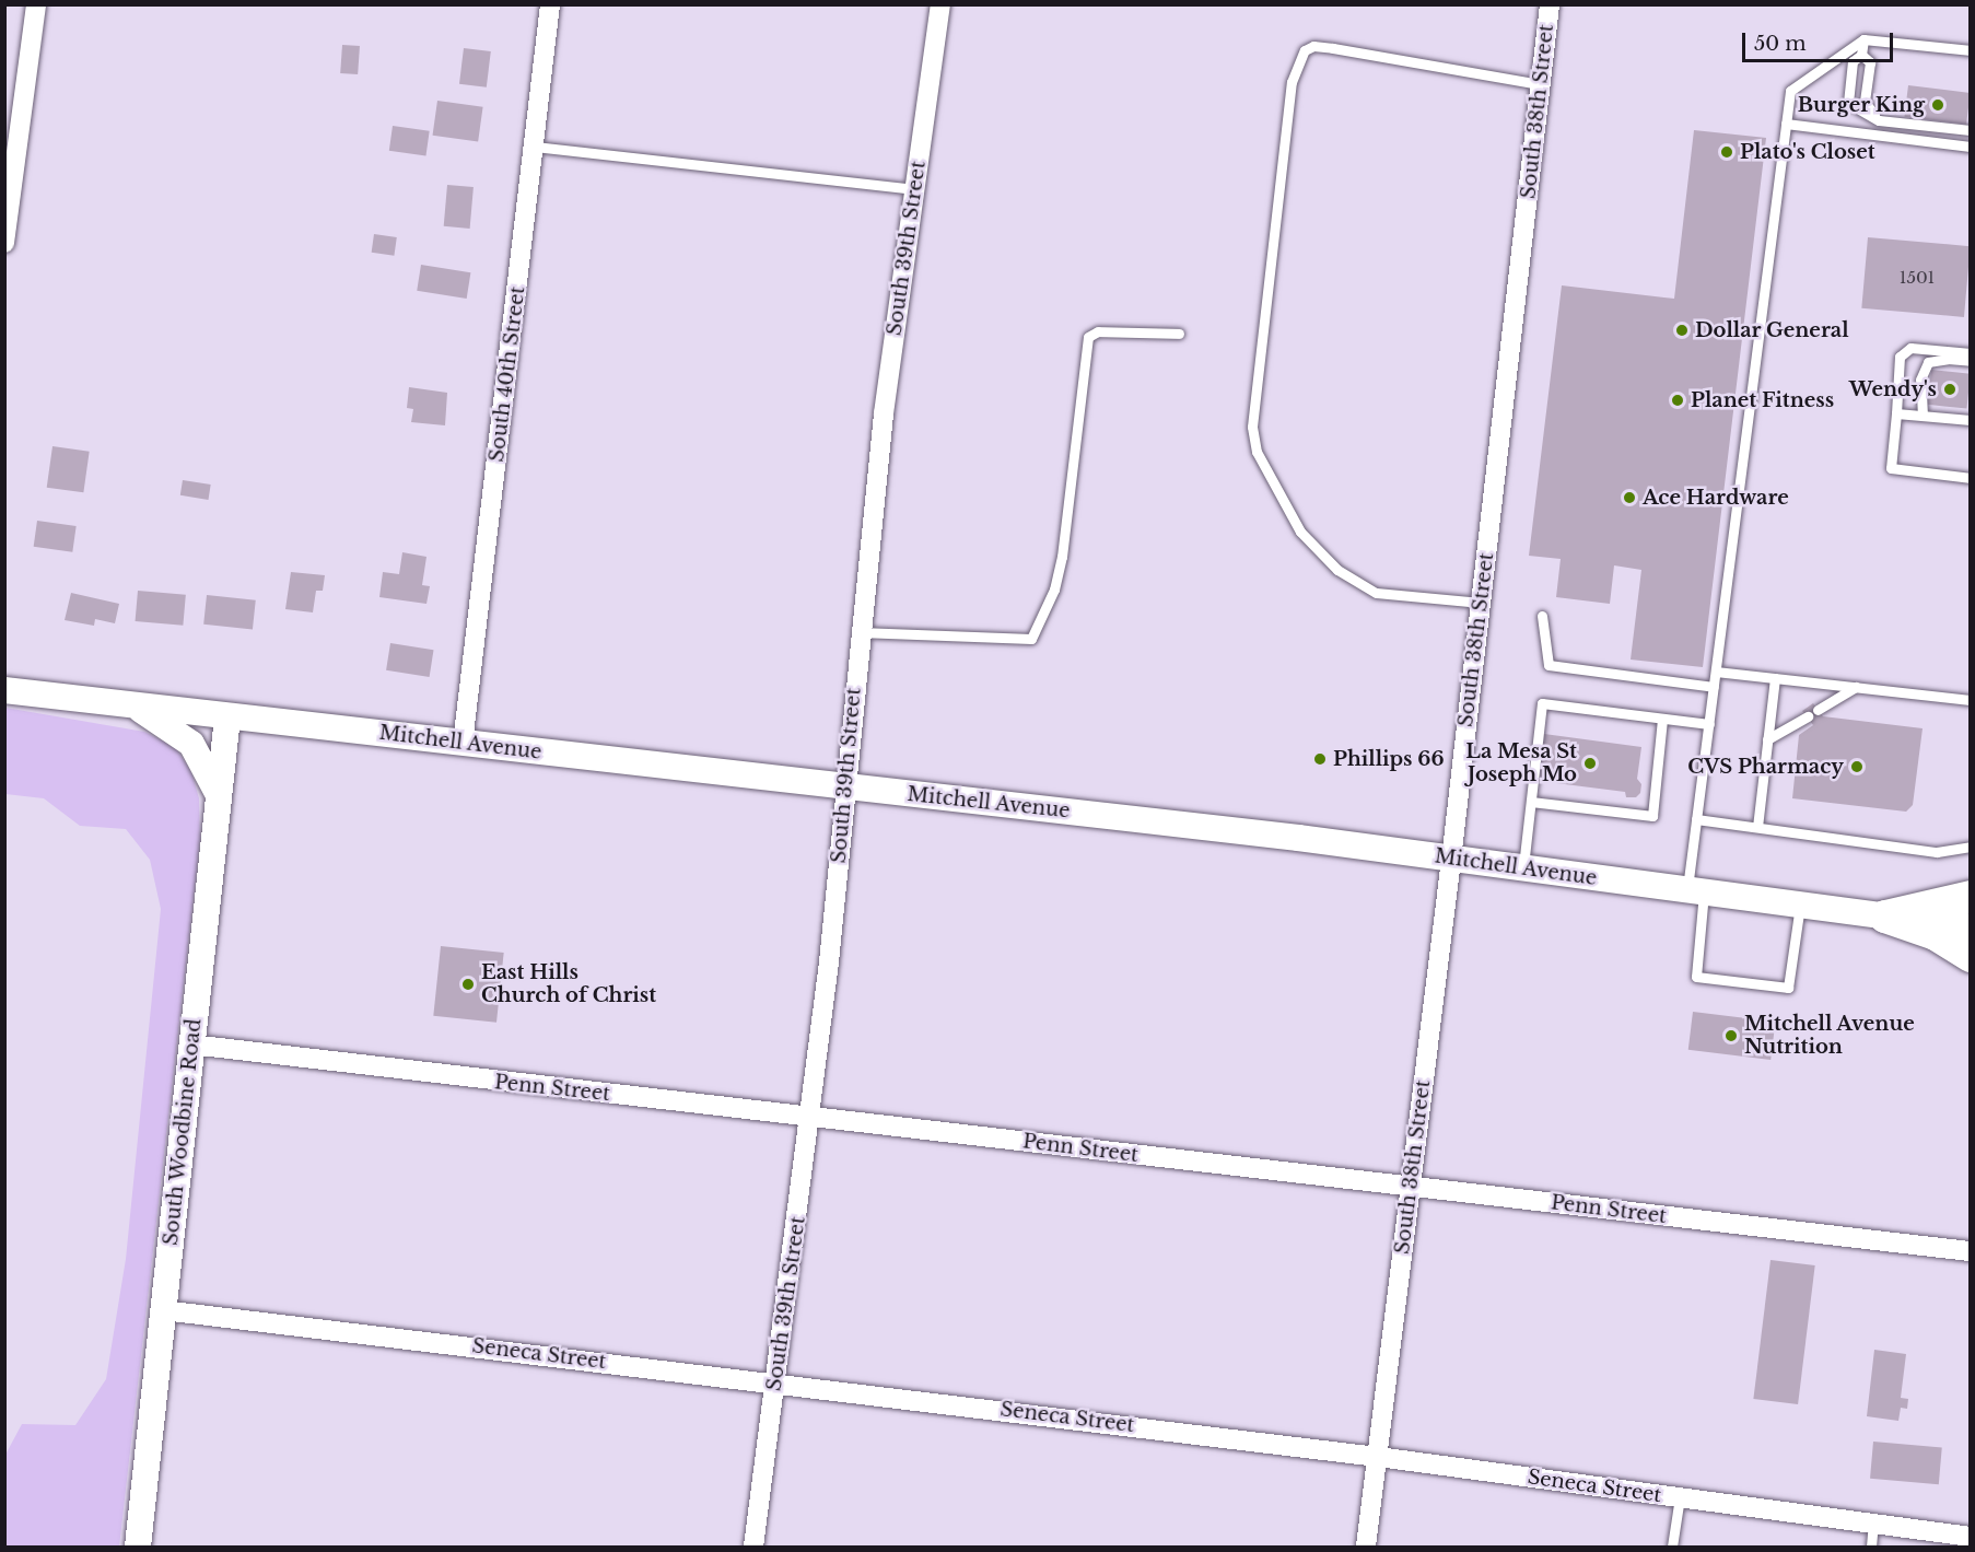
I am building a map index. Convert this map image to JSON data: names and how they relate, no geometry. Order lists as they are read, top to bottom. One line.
{"streets":{"street":["South 38th Street","South 39th Street","South 40th Street","Mitchell Avenue","Penn Street","South Woodbine Road","Seneca Street"]},"crossings":[["South 38th Street","Mitchell Avenue"],["South 38th Street","Penn Street"],["South 38th Street","Seneca Street"],["South 39th Street","Mitchell Avenue"],["South 39th Street","Penn Street"],["South 39th Street","Seneca Street"],["South 40th Street","Mitchell Avenue"],["Mitchell Avenue","South Woodbine Road"],["Penn Street","South Woodbine Road"],["South Woodbine Road","Seneca Street"]],"places":["Burger King","Plato's Closet","Dollar General","Wendy's","Planet Fitness","Ace Hardware","Phillips 66","La Mesa St Joseph Mo","CVS Pharmacy","East Hills Church of Christ","Mitchell Avenue Nutrition"],"house_numbers":["1501"],"scale_bar":"50 m"}
